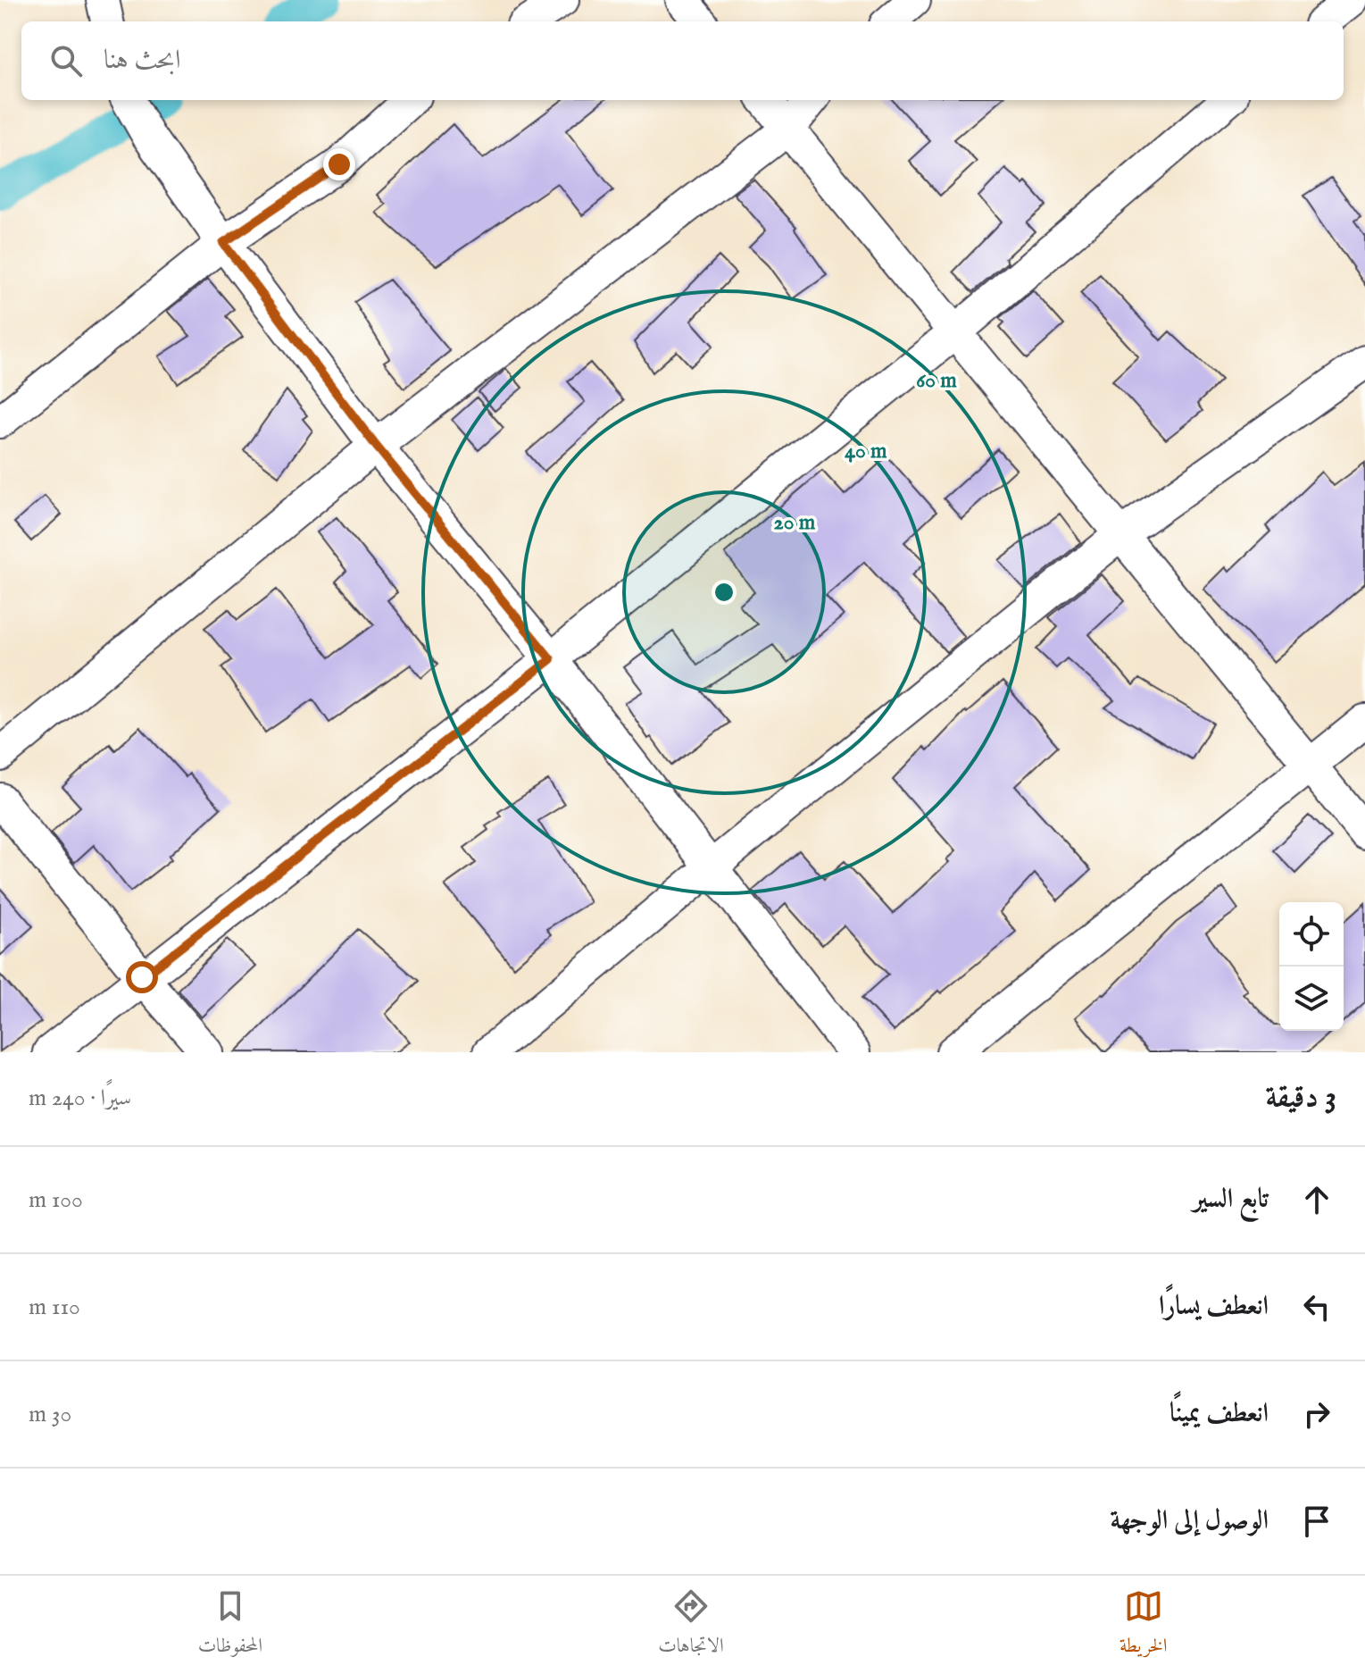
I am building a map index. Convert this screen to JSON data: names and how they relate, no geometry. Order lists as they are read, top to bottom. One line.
{"page":{"search":"ابحث هنا","heading":["3 دقيقة","سيرًا · 240 m"],"list":[["تابع السير","100 m"],["انعطف يسارًا","110 m"],["انعطف يمينًا","30 m"],"الوصول إلى الوجهة"],"nav":["الخريطة","الاتجاهات","المحفوظات"]},"rings":["60 m","40 m","20 m"]}
